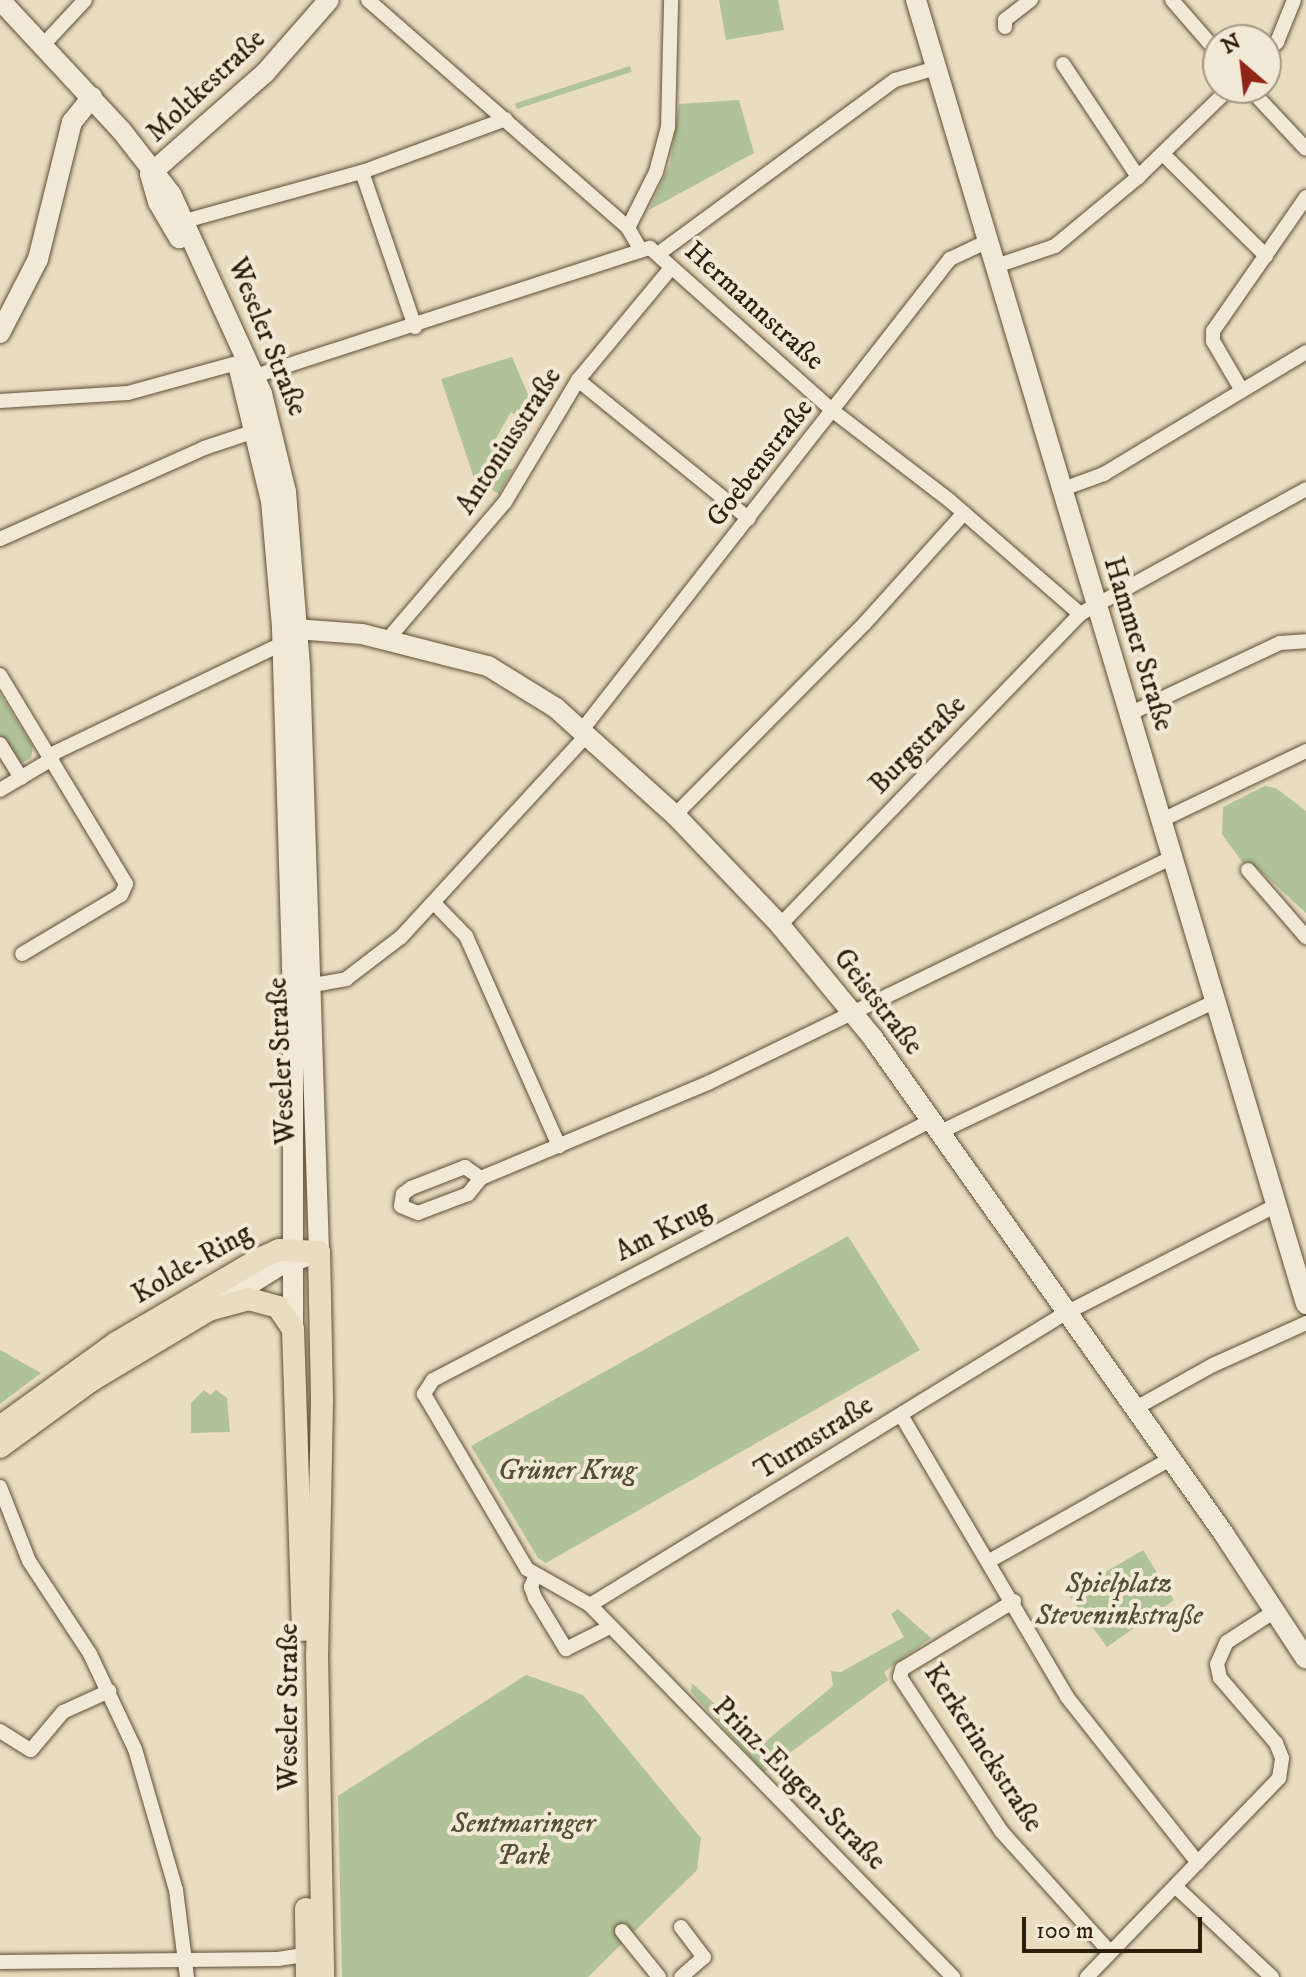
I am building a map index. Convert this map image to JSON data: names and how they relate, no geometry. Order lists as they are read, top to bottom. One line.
{"streets":{"main road":["Moltkestraße","Weseler Straße","Hammer Straße","Geiststraße","Kolde-Ring"],"street":["Hermannstraße","Antoniusstraße","Goebenstraße","Burgstraße","Am Krug","Turmstraße","Kerkerinckstraße","Prinz-Eugen-Straße"]},"crossings":[["Moltkestraße","Weseler Straße"],["Hermannstraße","Antoniusstraße"],["Hermannstraße","Goebenstraße"],["Hermannstraße","Hammer Straße"],["Hermannstraße","Burgstraße"],["Weseler Straße","Goebenstraße"],["Weseler Straße","Geiststraße"],["Weseler Straße","Kolde-Ring"],["Antoniusstraße","Geiststraße"],["Goebenstraße","Hammer Straße"],["Goebenstraße","Geiststraße"],["Hammer Straße","Burgstraße"],["Hammer Straße","Am Krug"],["Hammer Straße","Turmstraße"],["Burgstraße","Geiststraße"],["Geiststraße","Am Krug"],["Geiststraße","Turmstraße"],["Am Krug","Prinz-Eugen-Straße"],["Turmstraße","Prinz-Eugen-Straße"]],"parks":["Grüner Krug","Spielplatz Steveninkstraße","Sentmaringer Park"],"scale_bar":"100 m","north":"top left"}
